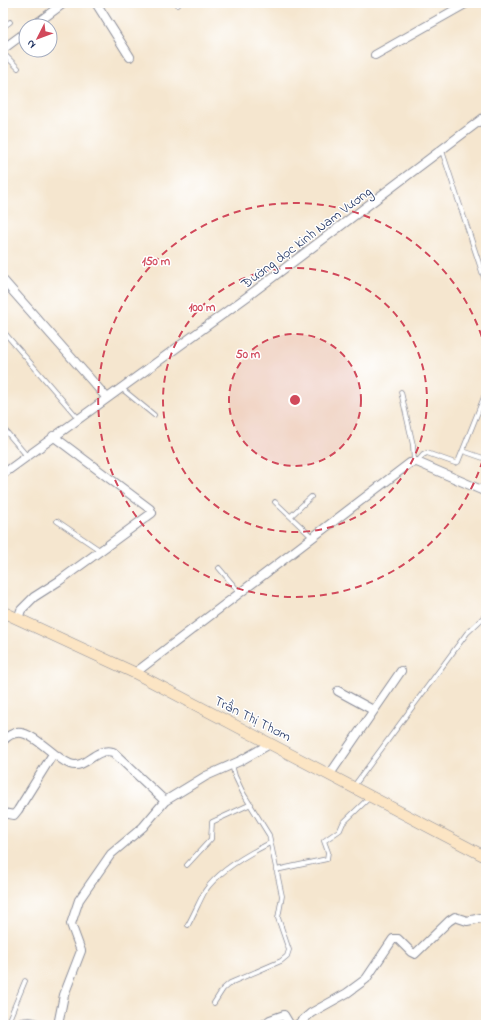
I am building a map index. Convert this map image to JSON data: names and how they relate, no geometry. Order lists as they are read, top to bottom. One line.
{"streets":{"street":["Đường dọc kinh Nam Vương","Trần Thị Thơm"]},"north":"bottom left","rings":["150 m","100 m","50 m"]}
